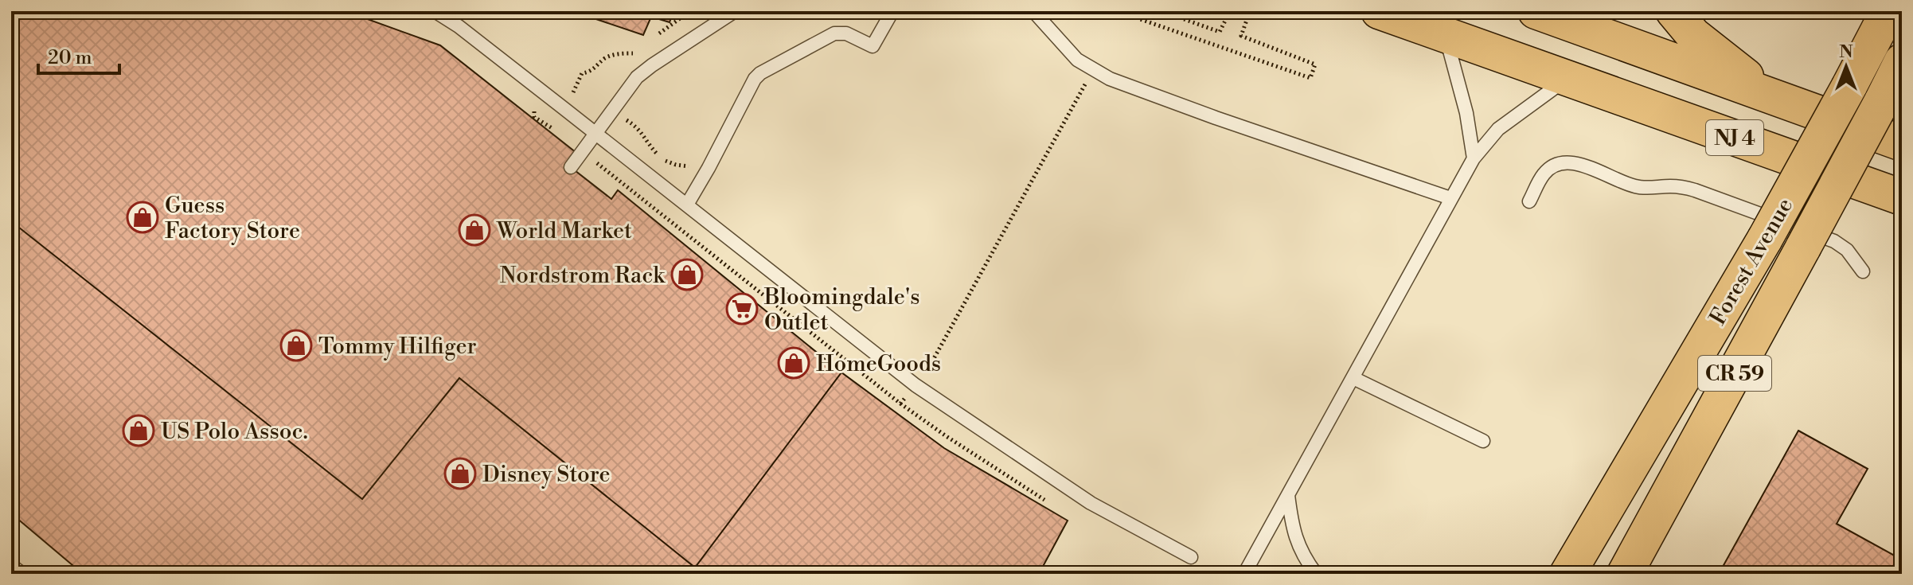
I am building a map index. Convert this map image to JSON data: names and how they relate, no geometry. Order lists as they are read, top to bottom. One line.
{"streets":{"main road":["NJ 4","Forest Avenue","CR 59"]},"places":{"shop":["Guess Factory Store","World Market","Nordstrom Rack","Tommy Hilfiger","HomeGoods","US Polo Assoc.","Disney Store"],"supermarket":["Bloomingdale's Outlet"]},"scale_bar":"20 m","north":"top"}
